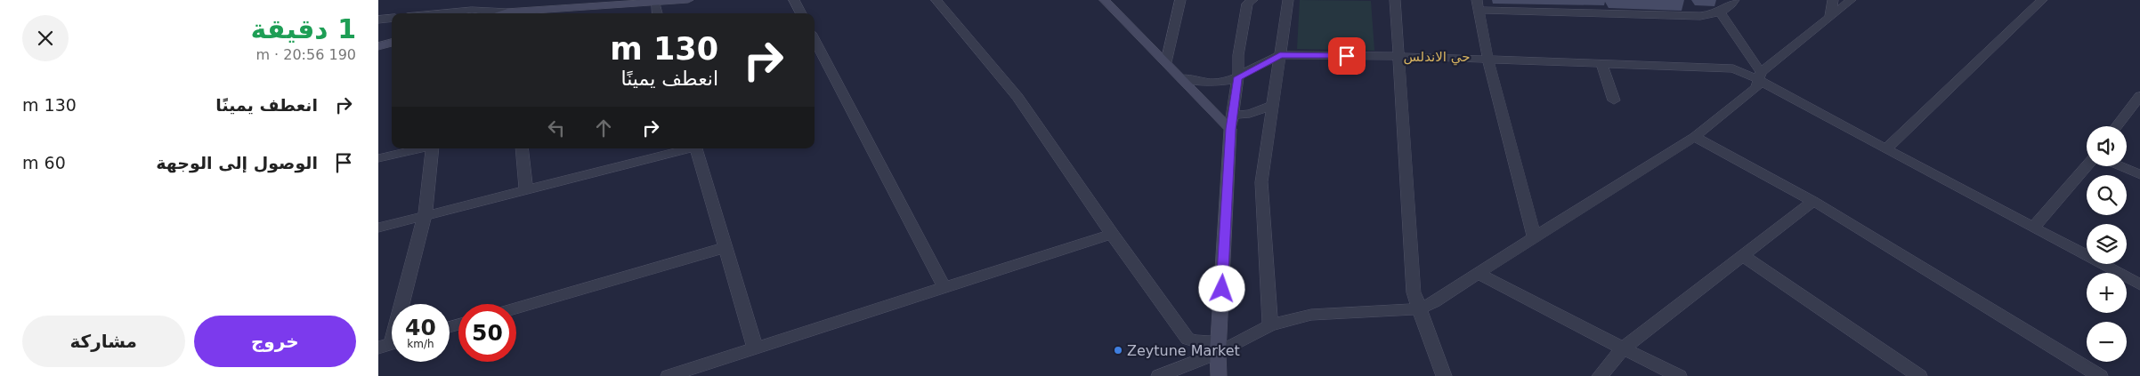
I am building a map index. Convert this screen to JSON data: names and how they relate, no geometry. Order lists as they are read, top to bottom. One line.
{"districts":["حي الاندلس"],"places":["Zeytune Market"],"page":{"heading":["1 دقيقة","190 m · 20:56"],"turn":["130 m","انعطف يمينًا"],"list":[{"name":"انعطف يمينًا","value":"130 m"},{"name":"الوصول إلى الوجهة","value":"60 m"}],"map_buttons":["+","−"],"speed":"40 km/h","limit":"50","buttons":["خروج","مشاركة"]}}
